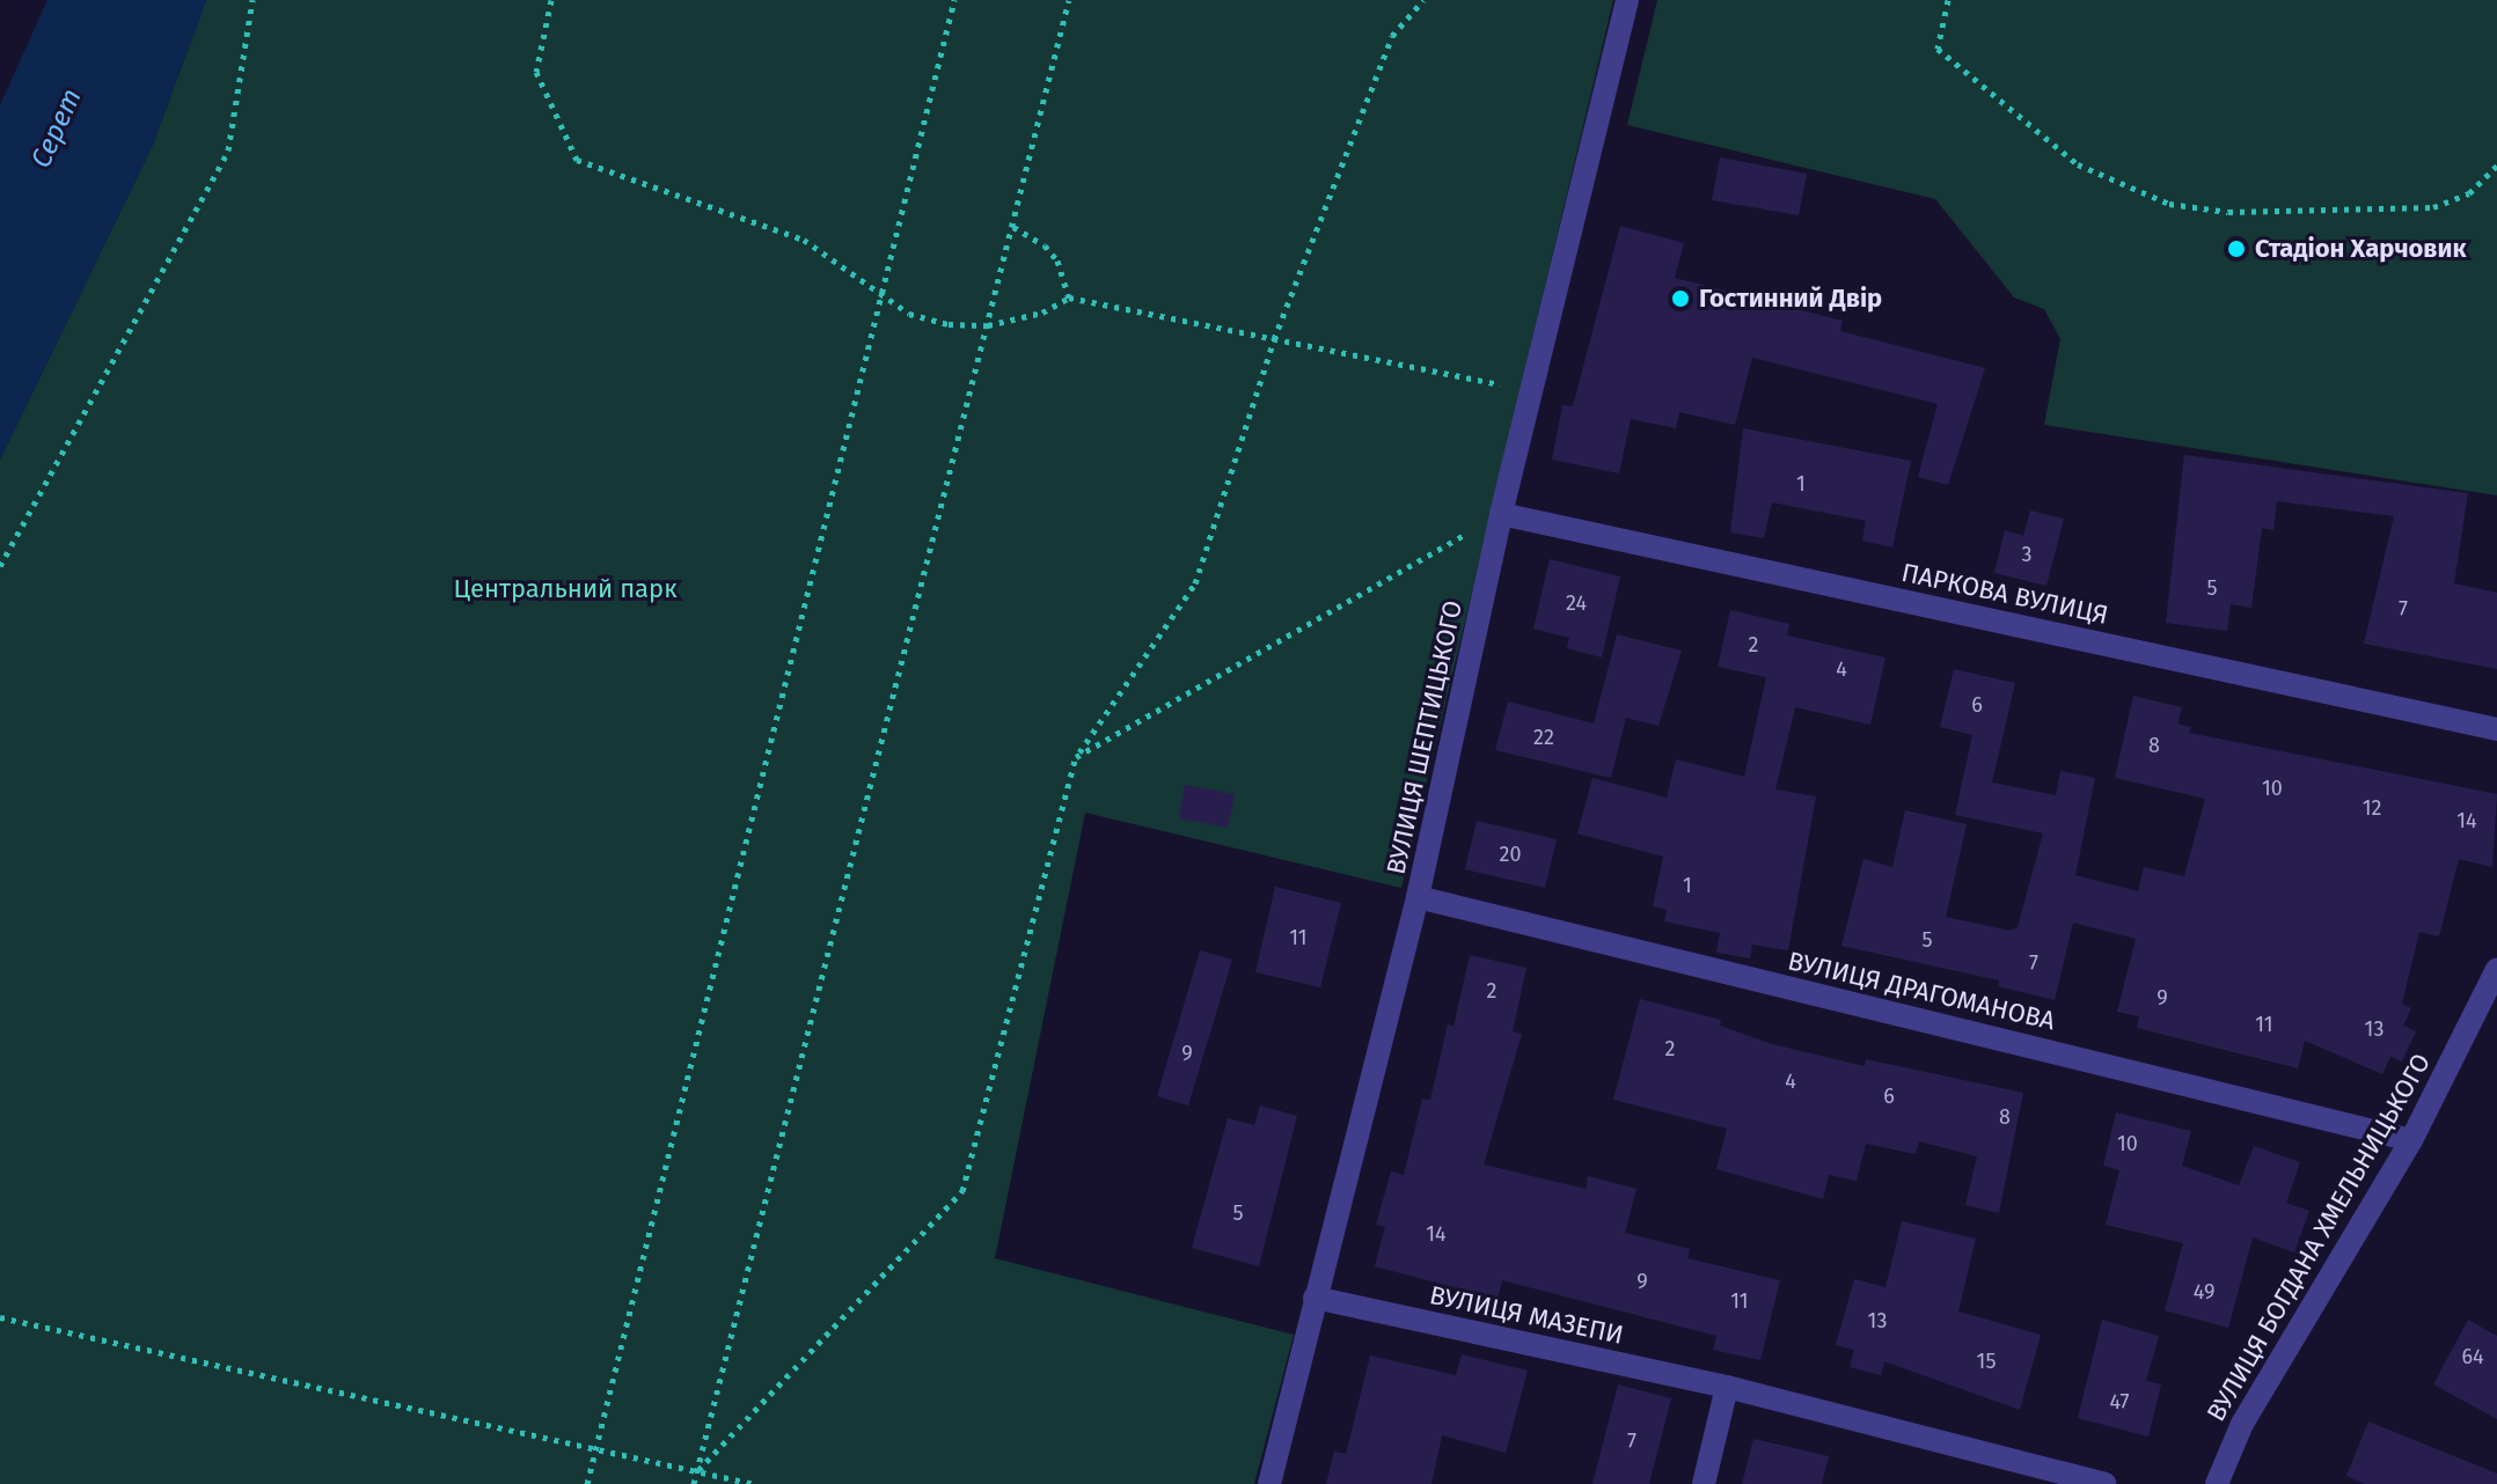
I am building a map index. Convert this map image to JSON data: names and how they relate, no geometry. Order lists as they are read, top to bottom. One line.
{"streets":{"street":["ПАРКОВА ВУЛИЦЯ","ВУЛИЦЯ ШЕПТИЦЬКОГО","ВУЛИЦЯ ДРАГОМАНОВА","ВУЛИЦЯ БОГДАНА ХМЕЛЬНИЦЬКОГО","ВУЛИЦЯ МАЗЕПИ"]},"crossings":[["ПАРКОВА ВУЛИЦЯ","ВУЛИЦЯ ШЕПТИЦЬКОГО"],["ВУЛИЦЯ ШЕПТИЦЬКОГО","ВУЛИЦЯ ДРАГОМАНОВА"],["ВУЛИЦЯ ШЕПТИЦЬКОГО","ВУЛИЦЯ МАЗЕПИ"],["ВУЛИЦЯ ДРАГОМАНОВА","ВУЛИЦЯ БОГДАНА ХМЕЛЬНИЦЬКОГО"]],"water":["Серет"],"parks":["Центральний парк"],"places":["Стадіон Харчовик","Гостинний Двір"],"house_numbers":["1","3","5","24","7","2","4","6","22","8","10","12","14","20","1","11","5","7","2","9","11","13","2","9","4","6","8","10","5","14","9","49","11","13","64","15","47","7"]}
